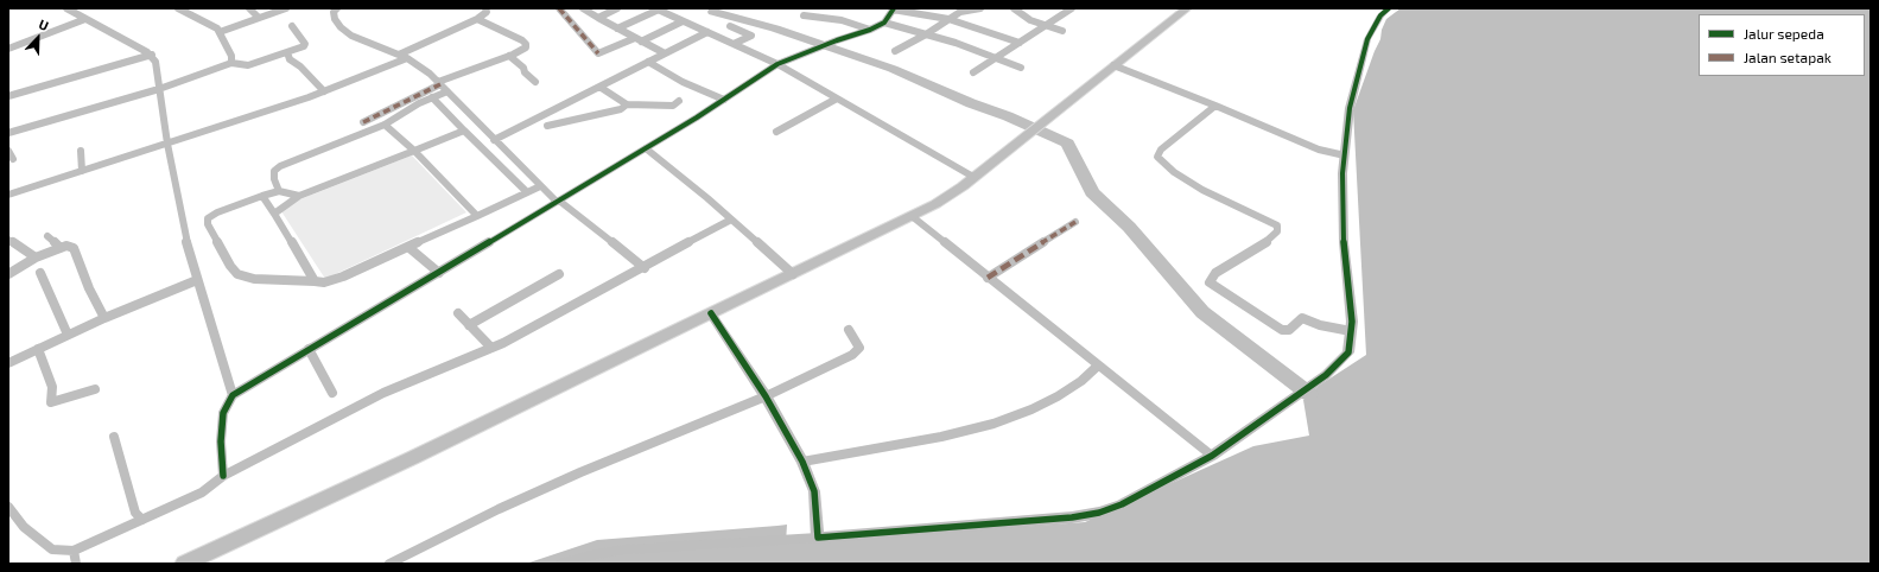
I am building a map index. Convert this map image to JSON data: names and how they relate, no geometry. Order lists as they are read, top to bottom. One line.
{"legend":["Jalur sepeda","Jalan setapak"],"north":"top right"}
